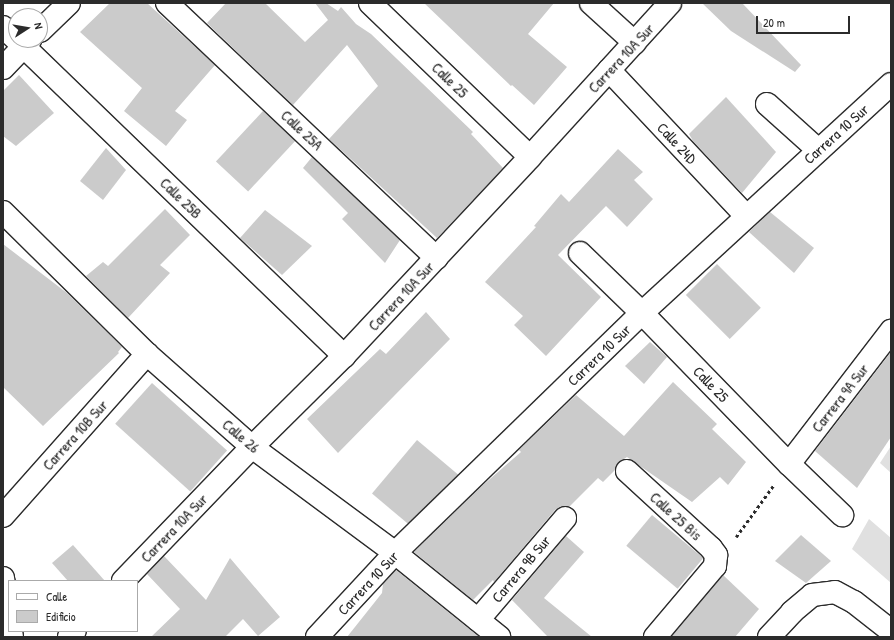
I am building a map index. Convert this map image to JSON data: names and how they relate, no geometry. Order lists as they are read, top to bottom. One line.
{"streets":{"street":["Carrera 10A Sur","Calle 25","Calle 25A","Carrera 10 Sur","Calle 24D","Calle 25B","Carrera 9A Sur","Carrera 10B Sur","Calle 26","Calle 25 Bis","Carrera 9B Sur"]},"crossings":[["Carrera 10A Sur","Calle 25"],["Carrera 10A Sur","Calle 25A"],["Carrera 10A Sur","Calle 24D"],["Carrera 10A Sur","Calle 25B"],["Carrera 10A Sur","Calle 26"],["Calle 25","Carrera 10 Sur"],["Calle 25","Carrera 9A Sur"],["Carrera 10 Sur","Calle 24D"],["Carrera 10 Sur","Calle 26"],["Carrera 10B Sur","Calle 26"],["Calle 26","Carrera 9B Sur"]],"legend":["Calle","Edificio"],"scale_bar":"20 m","north":"right"}
